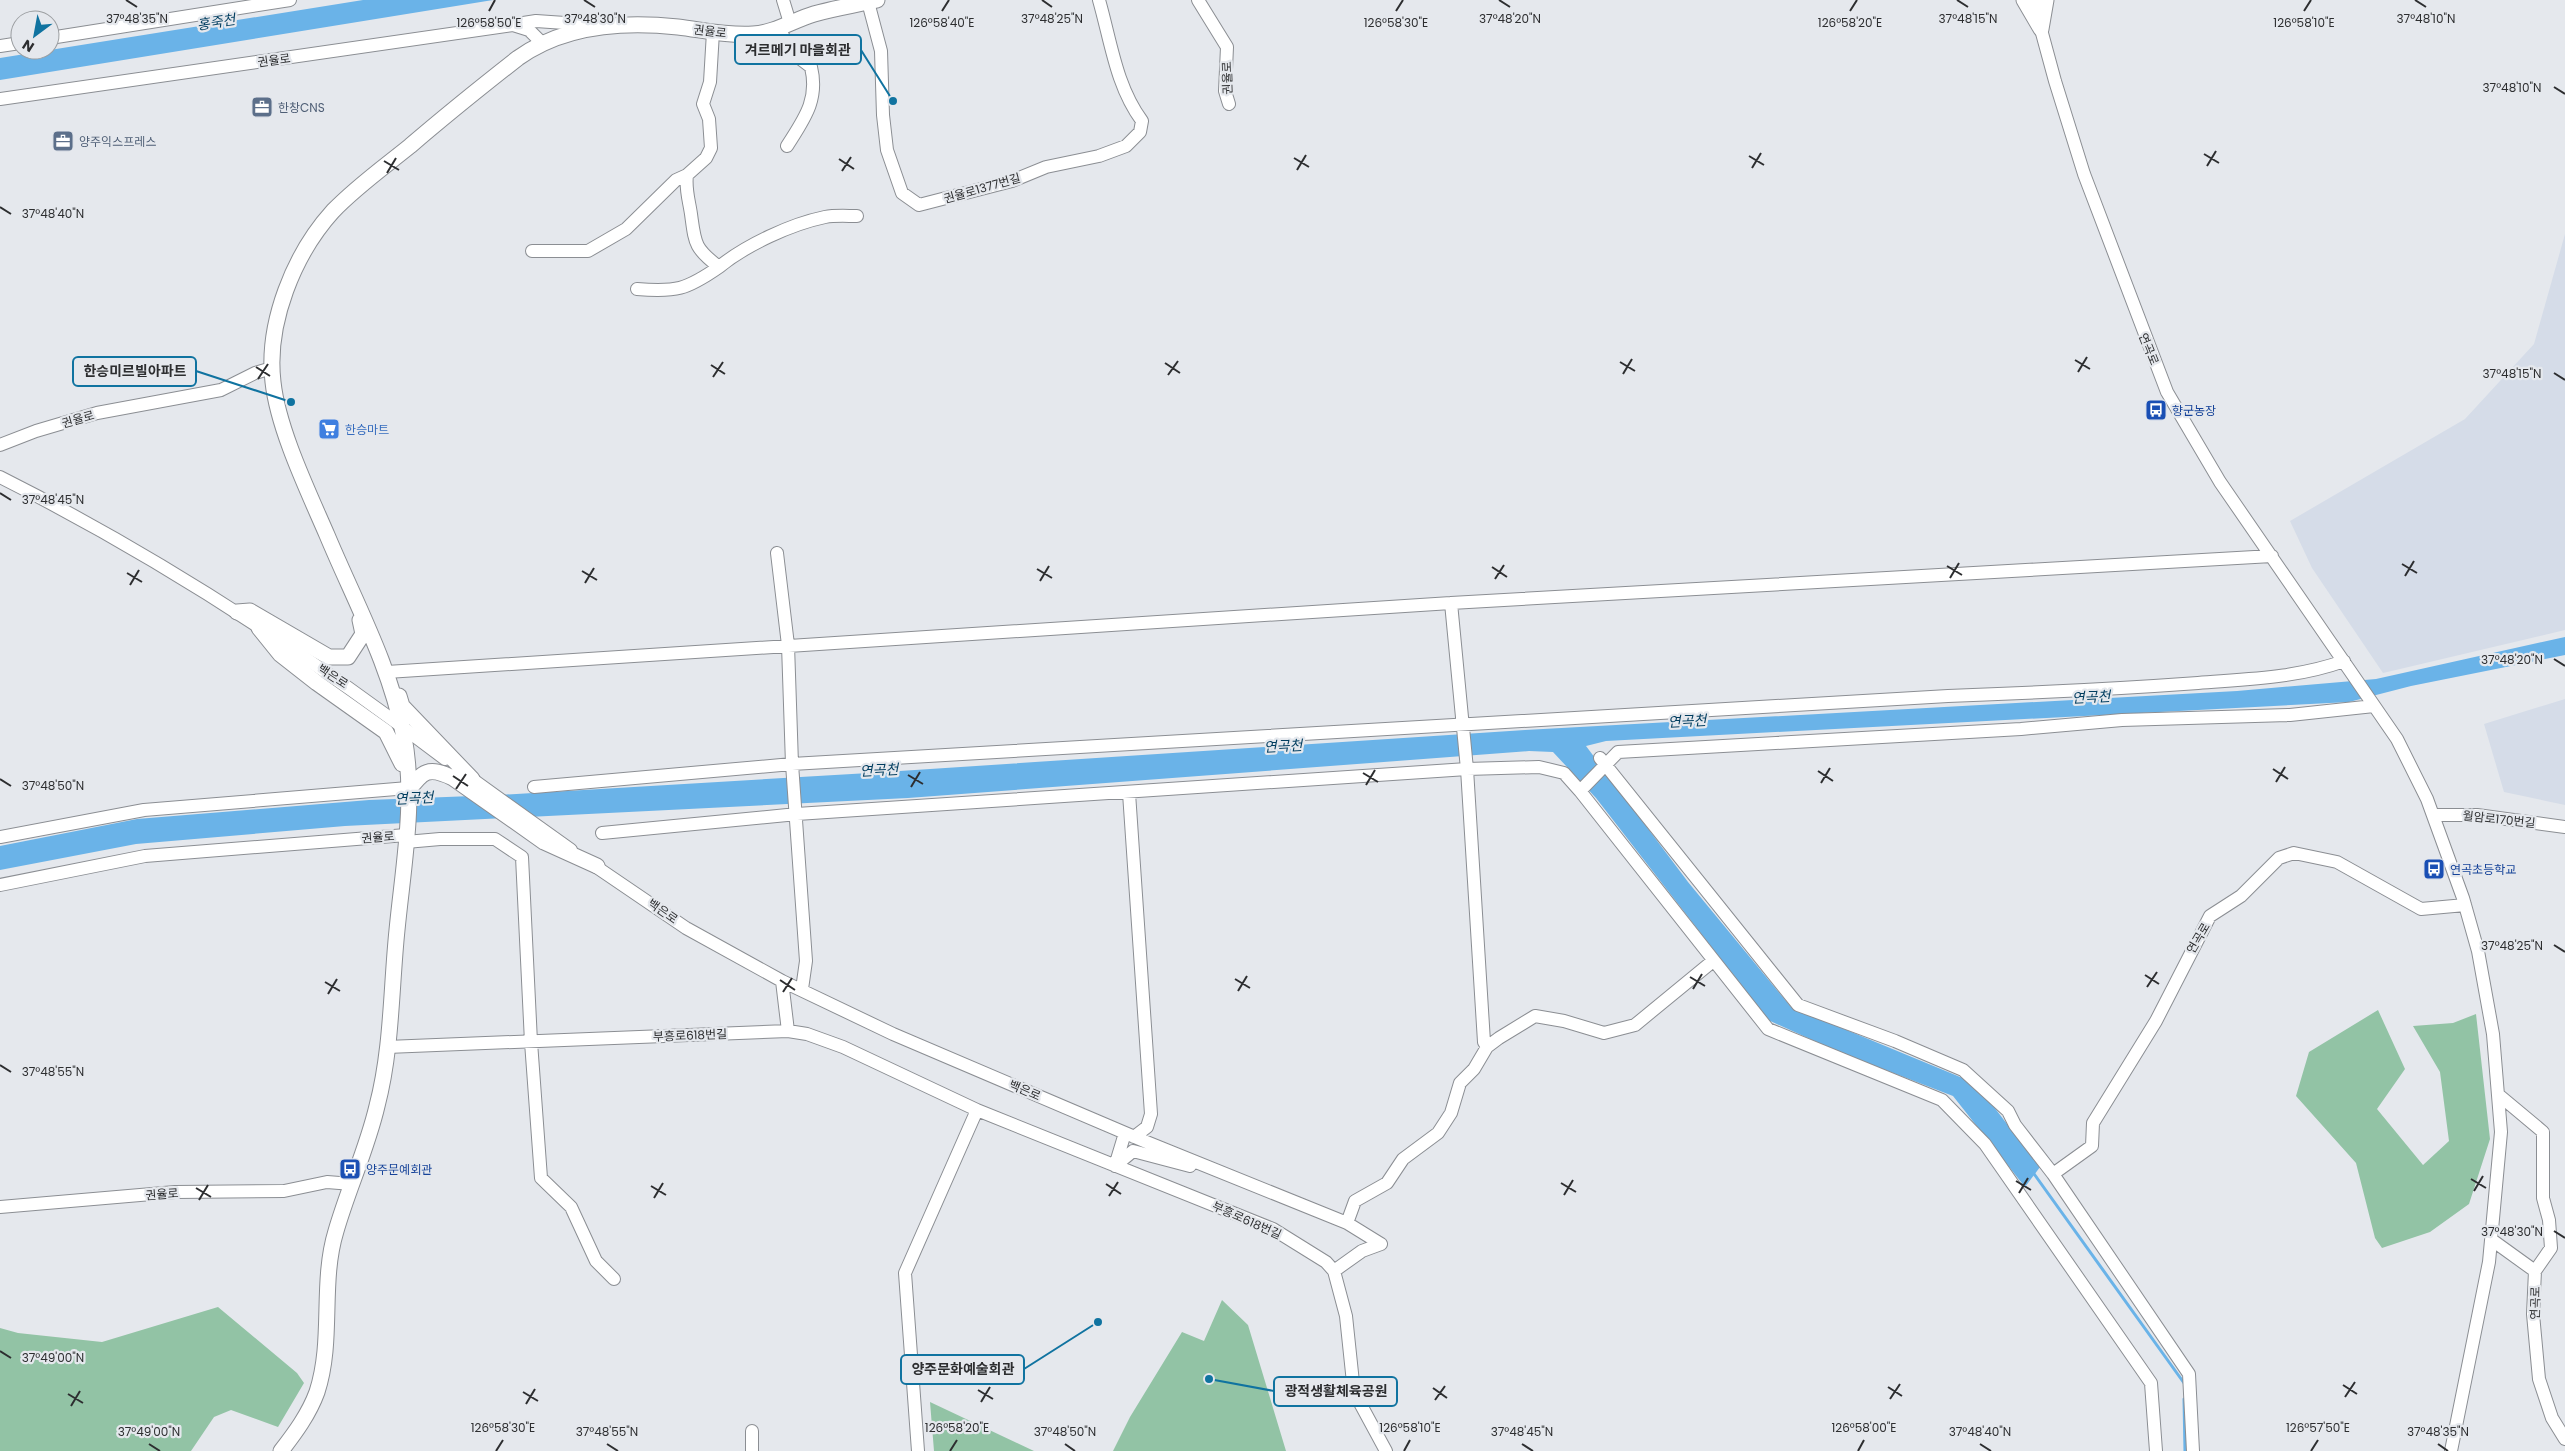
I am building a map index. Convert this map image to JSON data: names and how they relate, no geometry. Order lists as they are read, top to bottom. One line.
{"streets":{"main road":["권율로"],"street":["권율로1377번길","연곡로","백은로","월암로170번길","부흥로618번길"]},"crossings":[["권율로","권율로1377번길"],["권율로","백은로"],["권율로","부흥로618번길"],["백은로","부흥로618번길"]],"water":["홍죽천","연곡천"],"places":{"other":["겨르메기 마을회관","한승미르빌아파트","양주문화예술회관","광적생활체육공원"],"office":["한창CNS","양주익스프레스"],"bus stop":["향군농장","연곡초등학교","양주문예회관"],"supermarket":["한승마트"]},"north":"bottom left","coordinates":["37°48'35\"N","37°48'10\"N","37°48'30\"N","37°48'25\"N","37°48'20\"N","37°48'15\"N","126°58'50\"E","126°58'40\"E","126°58'30\"E","126°58'20\"E","126°58'10\"E","37°48'40\"N","37°48'45\"N","37°48'50\"N","37°48'55\"N","37°49'00\"N","126°58'00\"E","126°57'50\"E"]}
